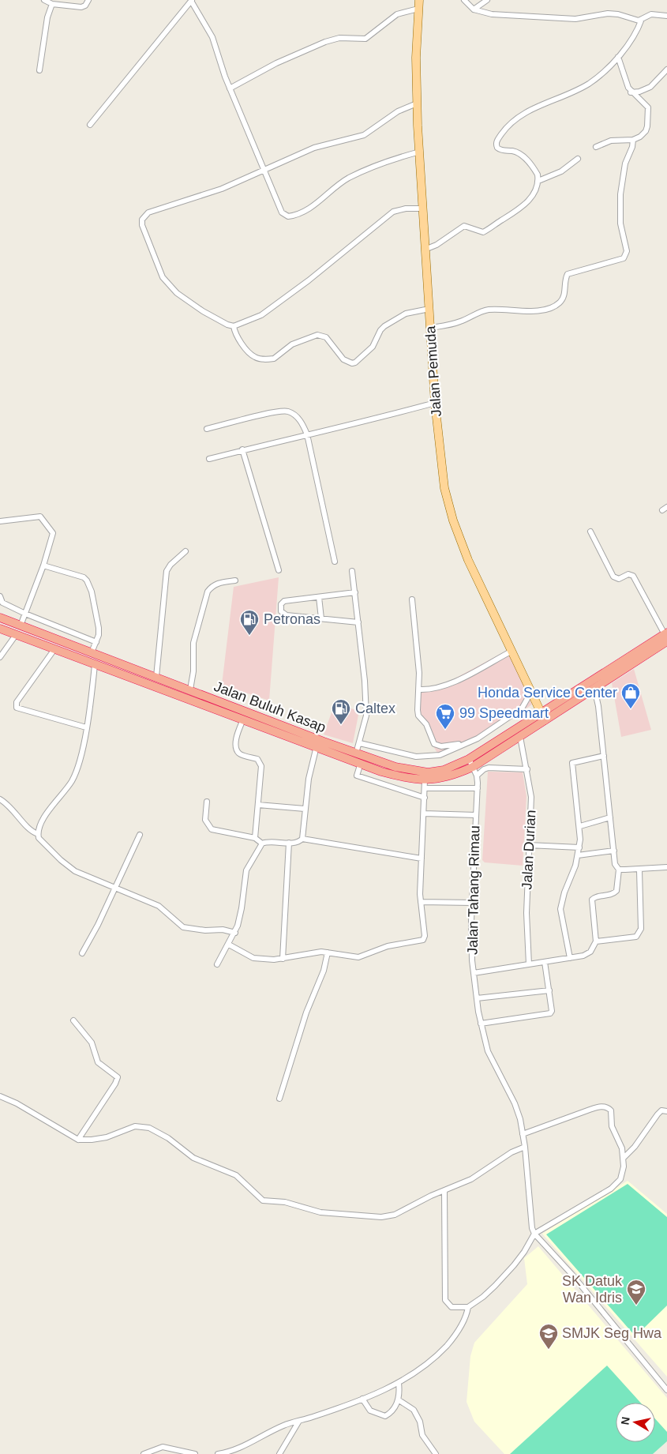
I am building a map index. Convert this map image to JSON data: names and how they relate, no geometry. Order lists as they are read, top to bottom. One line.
{"streets":{"highway":["Jalan Buluh Kasap"],"main road":["Jalan Pemuda"],"street":["Jalan Durian","Jalan Tahang Rimau"]},"crossings":[["Jalan Pemuda","Jalan Buluh Kasap"],["Jalan Buluh Kasap","Jalan Durian"],["Jalan Buluh Kasap","Jalan Tahang Rimau"]],"places":{"fuel station":["Petronas","Caltex"],"shop":["Honda Service Center"],"supermarket":["99 Speedmart"],"school or university":["SK Datuk Wan Idris","SMJK Seg Hwa"]},"north":"left"}
